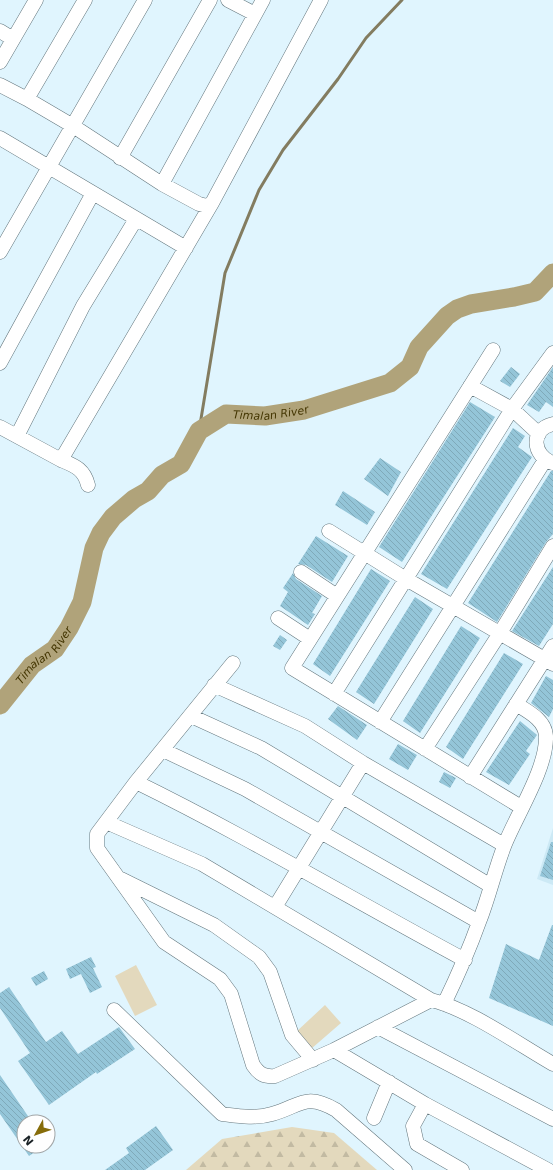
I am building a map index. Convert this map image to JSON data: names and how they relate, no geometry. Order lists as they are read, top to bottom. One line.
{"water":["Timalan River"],"north":"bottom left"}
